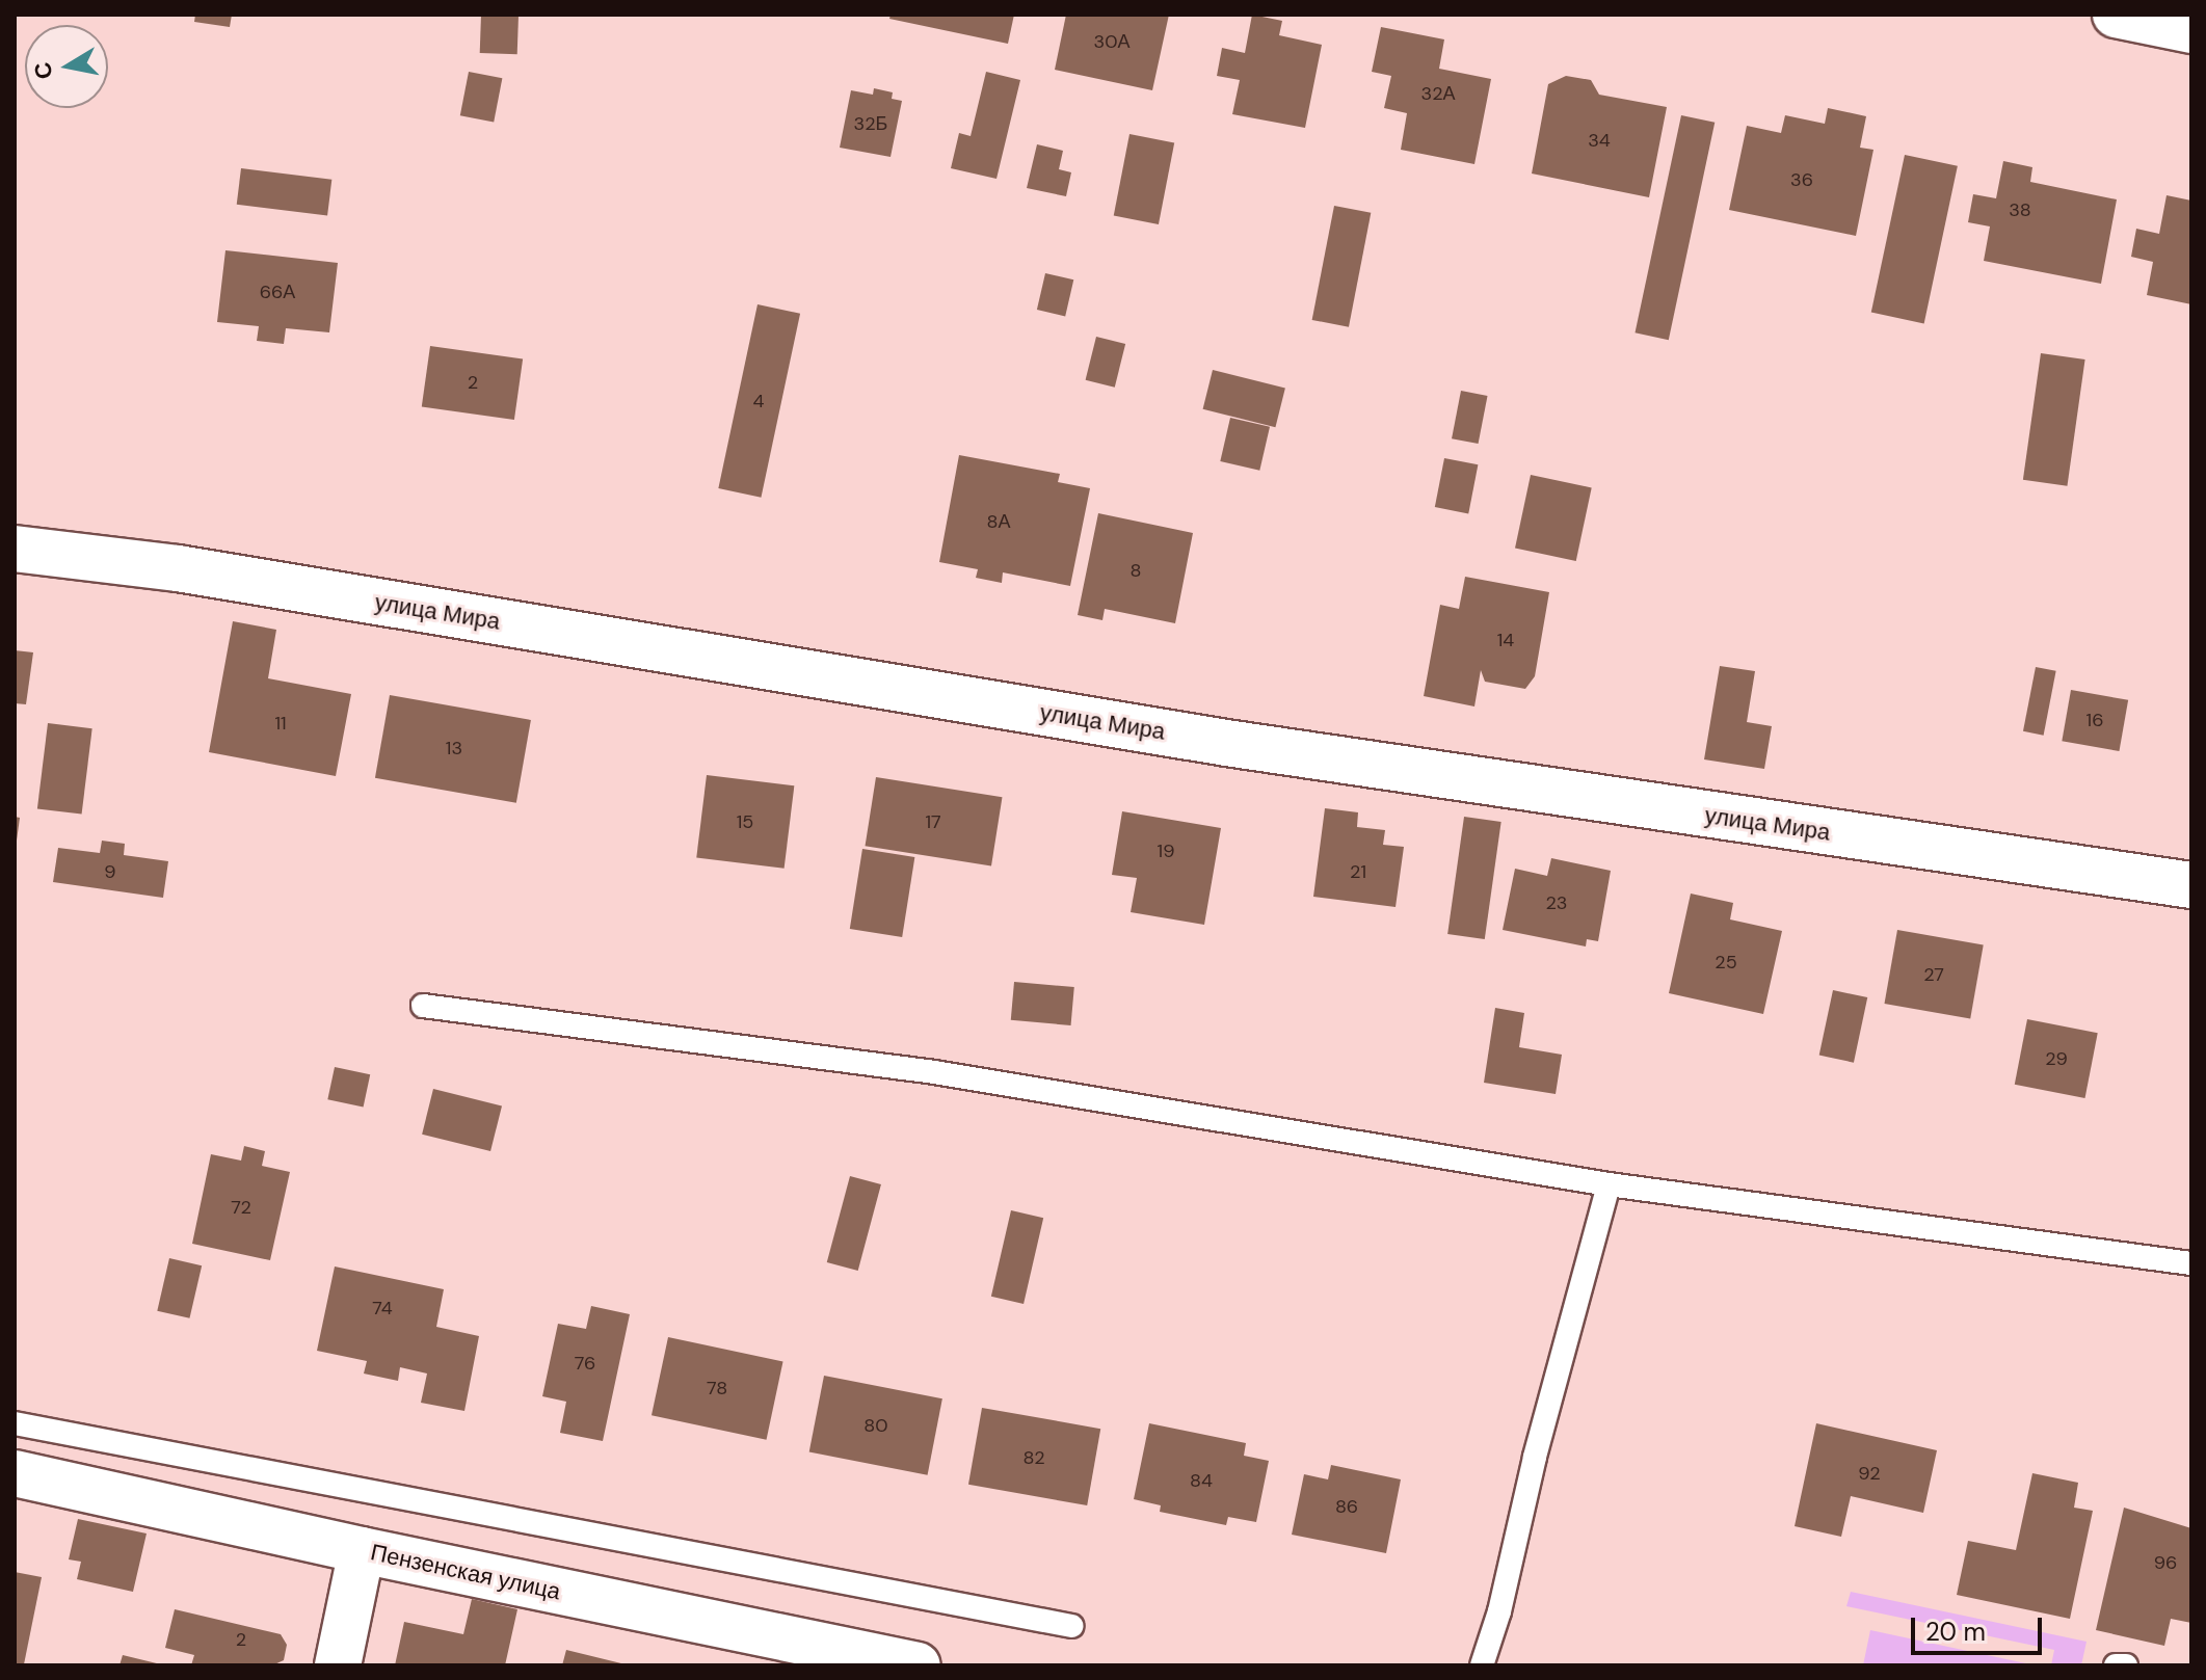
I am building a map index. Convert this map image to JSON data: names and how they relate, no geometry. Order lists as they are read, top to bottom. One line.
{"streets":{"street":["улица Мира","Пензенская улица"]},"house_numbers":["30А","32А","32Б","34","36","38","66А","2","4","8А","8","14","16","11","13","15","17","19","9","21","23","25","27","29","72","74","76","78","80","82","92","84","86","96","2"],"scale_bar":"20 m","north":"left"}
